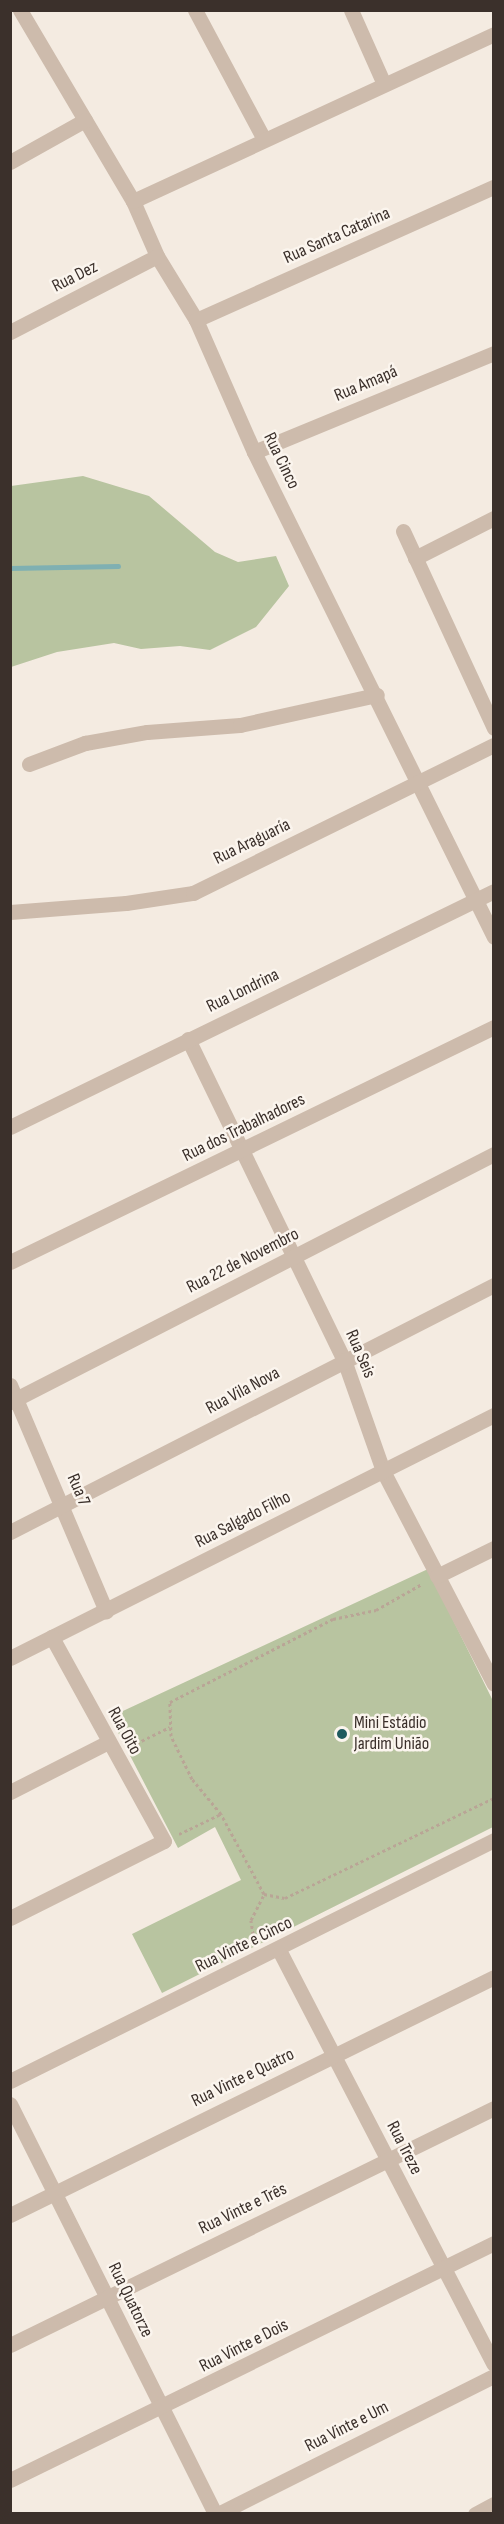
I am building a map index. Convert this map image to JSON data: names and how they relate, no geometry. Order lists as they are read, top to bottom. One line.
{"streets":{"street":["Rua Santa Catarina","Rua Dez","Rua Amapá","Rua Cinco","Rua Araguaría","Rua Londrina","Rua dos Trabalhadores","Rua 22 de Novembro","Rua Seis","Rua Vila Nova","Rua 7","Rua Salgado Filho","Rua Oito","Rua Vinte e Cinco","Rua Vinte e Quatro","Rua Treze","Rua Vinte e Três","Rua Quatorze","Rua Vinte e Dois","Rua Vinte e Um"]},"crossings":[["Rua Santa Catarina","Rua Cinco"],["Rua Dez","Rua Cinco"],["Rua Amapá","Rua Cinco"],["Rua Cinco","Rua Araguaría"],["Rua Cinco","Rua Londrina"],["Rua Londrina","Rua Seis"],["Rua dos Trabalhadores","Rua Seis"],["Rua 22 de Novembro","Rua Seis"],["Rua 22 de Novembro","Rua 7"],["Rua Seis","Rua Vila Nova"],["Rua Seis","Rua Salgado Filho"],["Rua Vila Nova","Rua 7"],["Rua 7","Rua Salgado Filho"],["Rua Salgado Filho","Rua Oito"],["Rua Vinte e Cinco","Rua Treze"],["Rua Vinte e Quatro","Rua Treze"],["Rua Vinte e Quatro","Rua Quatorze"],["Rua Treze","Rua Vinte e Três"],["Rua Treze","Rua Vinte e Dois"],["Rua Vinte e Três","Rua Quatorze"],["Rua Quatorze","Rua Vinte e Dois"],["Rua Quatorze","Rua Vinte e Um"]],"places":["Mini Estádio Jardim União"]}
